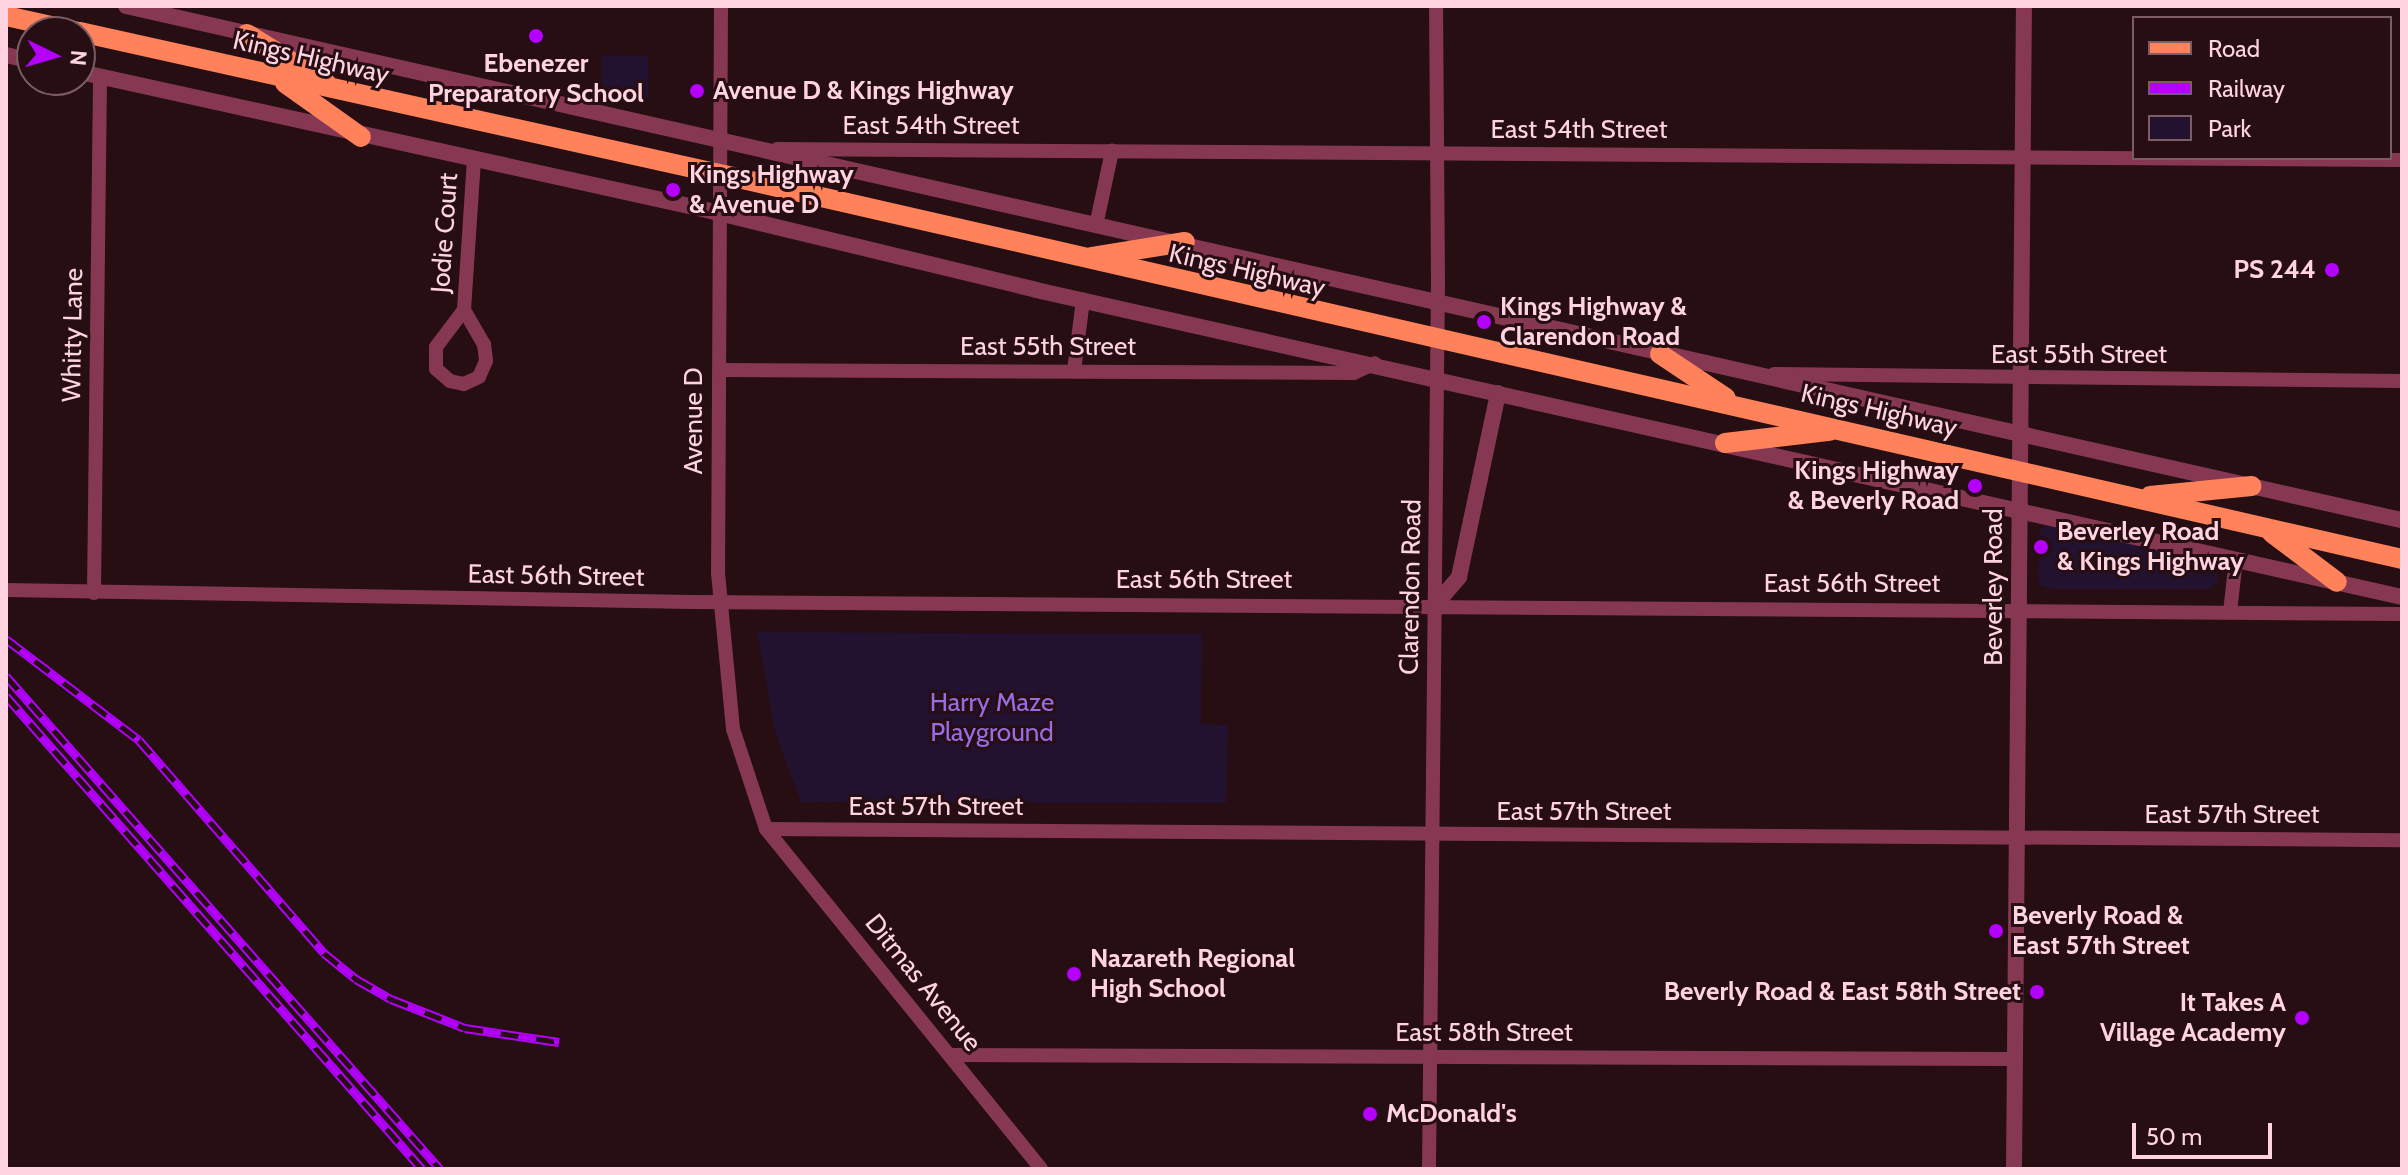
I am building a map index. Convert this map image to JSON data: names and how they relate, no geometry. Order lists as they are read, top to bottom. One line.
{"streets":{"main road":["Kings Highway"],"street":["East 54th Street","Jodie Court","Whitty Lane","East 55th Street","Avenue D","East 56th Street","Clarendon Road","Beverley Road","East 57th Street","Ditmas Avenue","East 58th Street"]},"crossings":[["Kings Highway","East 54th Street"],["Kings Highway","East 55th Street"],["Kings Highway","Avenue D"],["Kings Highway","Clarendon Road"],["Kings Highway","Beverley Road"],["East 54th Street","Clarendon Road"],["East 54th Street","Beverley Road"],["Whitty Lane","East 56th Street"],["East 55th Street","Avenue D"],["East 55th Street","Beverley Road"],["Avenue D","East 56th Street"],["Avenue D","East 57th Street"],["Avenue D","Ditmas Avenue"],["East 56th Street","Clarendon Road"],["East 56th Street","Beverley Road"],["Clarendon Road","East 57th Street"],["Clarendon Road","East 58th Street"],["Beverley Road","East 57th Street"],["Beverley Road","East 58th Street"],["East 57th Street","Ditmas Avenue"],["Ditmas Avenue","East 58th Street"]],"parks":["Harry Maze Playground"],"places":["Ebenezer Preparatory School","Avenue D & Kings Highway","Kings Highway & Avenue D","PS 244","Kings Highway & Clarendon Road","Kings Highway & Beverly Road","Beverley Road & Kings Highway","Beverly Road & East 57th Street","Nazareth Regional High School","Beverly Road & East 58th Street","It Takes A Village Academy","McDonald's"],"legend":["Road","Railway","Park"],"scale_bar":"50 m","north":"right"}
